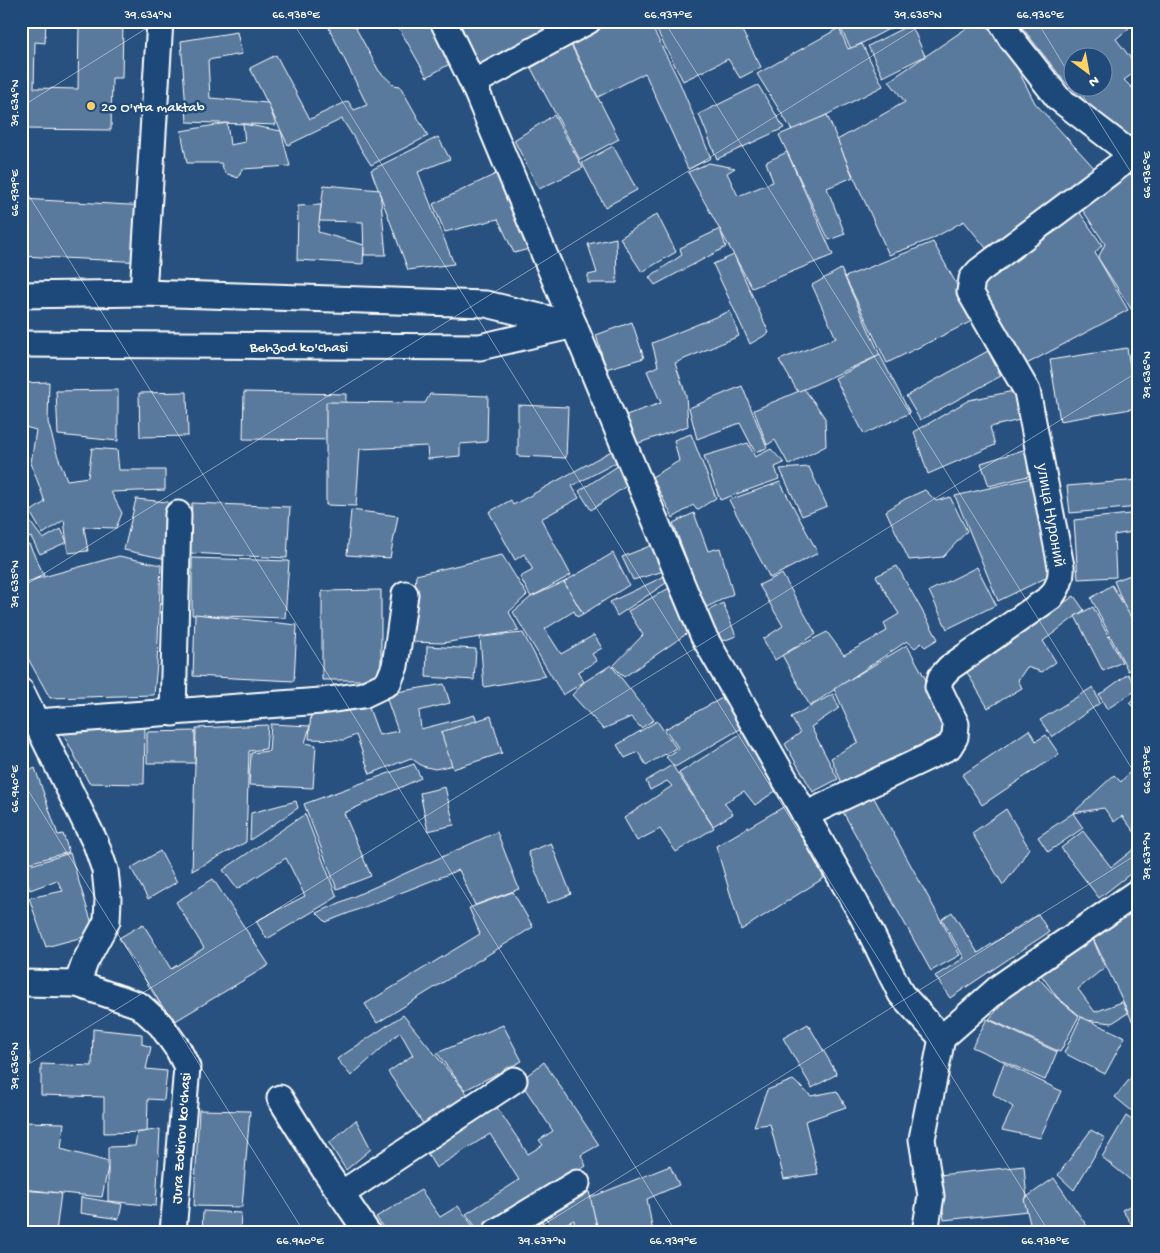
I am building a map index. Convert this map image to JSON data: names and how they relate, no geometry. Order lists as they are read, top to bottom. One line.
{"streets":{"street":["Behzod ko'chasi","улица Нуроний","Jura Zokirov ko'chasi"]},"places":["20 O'rta maktab"],"north":"bottom right","coordinates":["39.634°N","66.938°E","66.937°E","39.635°N","66.936°E","66.939°E","39.636°N","66.940°E","39.637°N"]}
